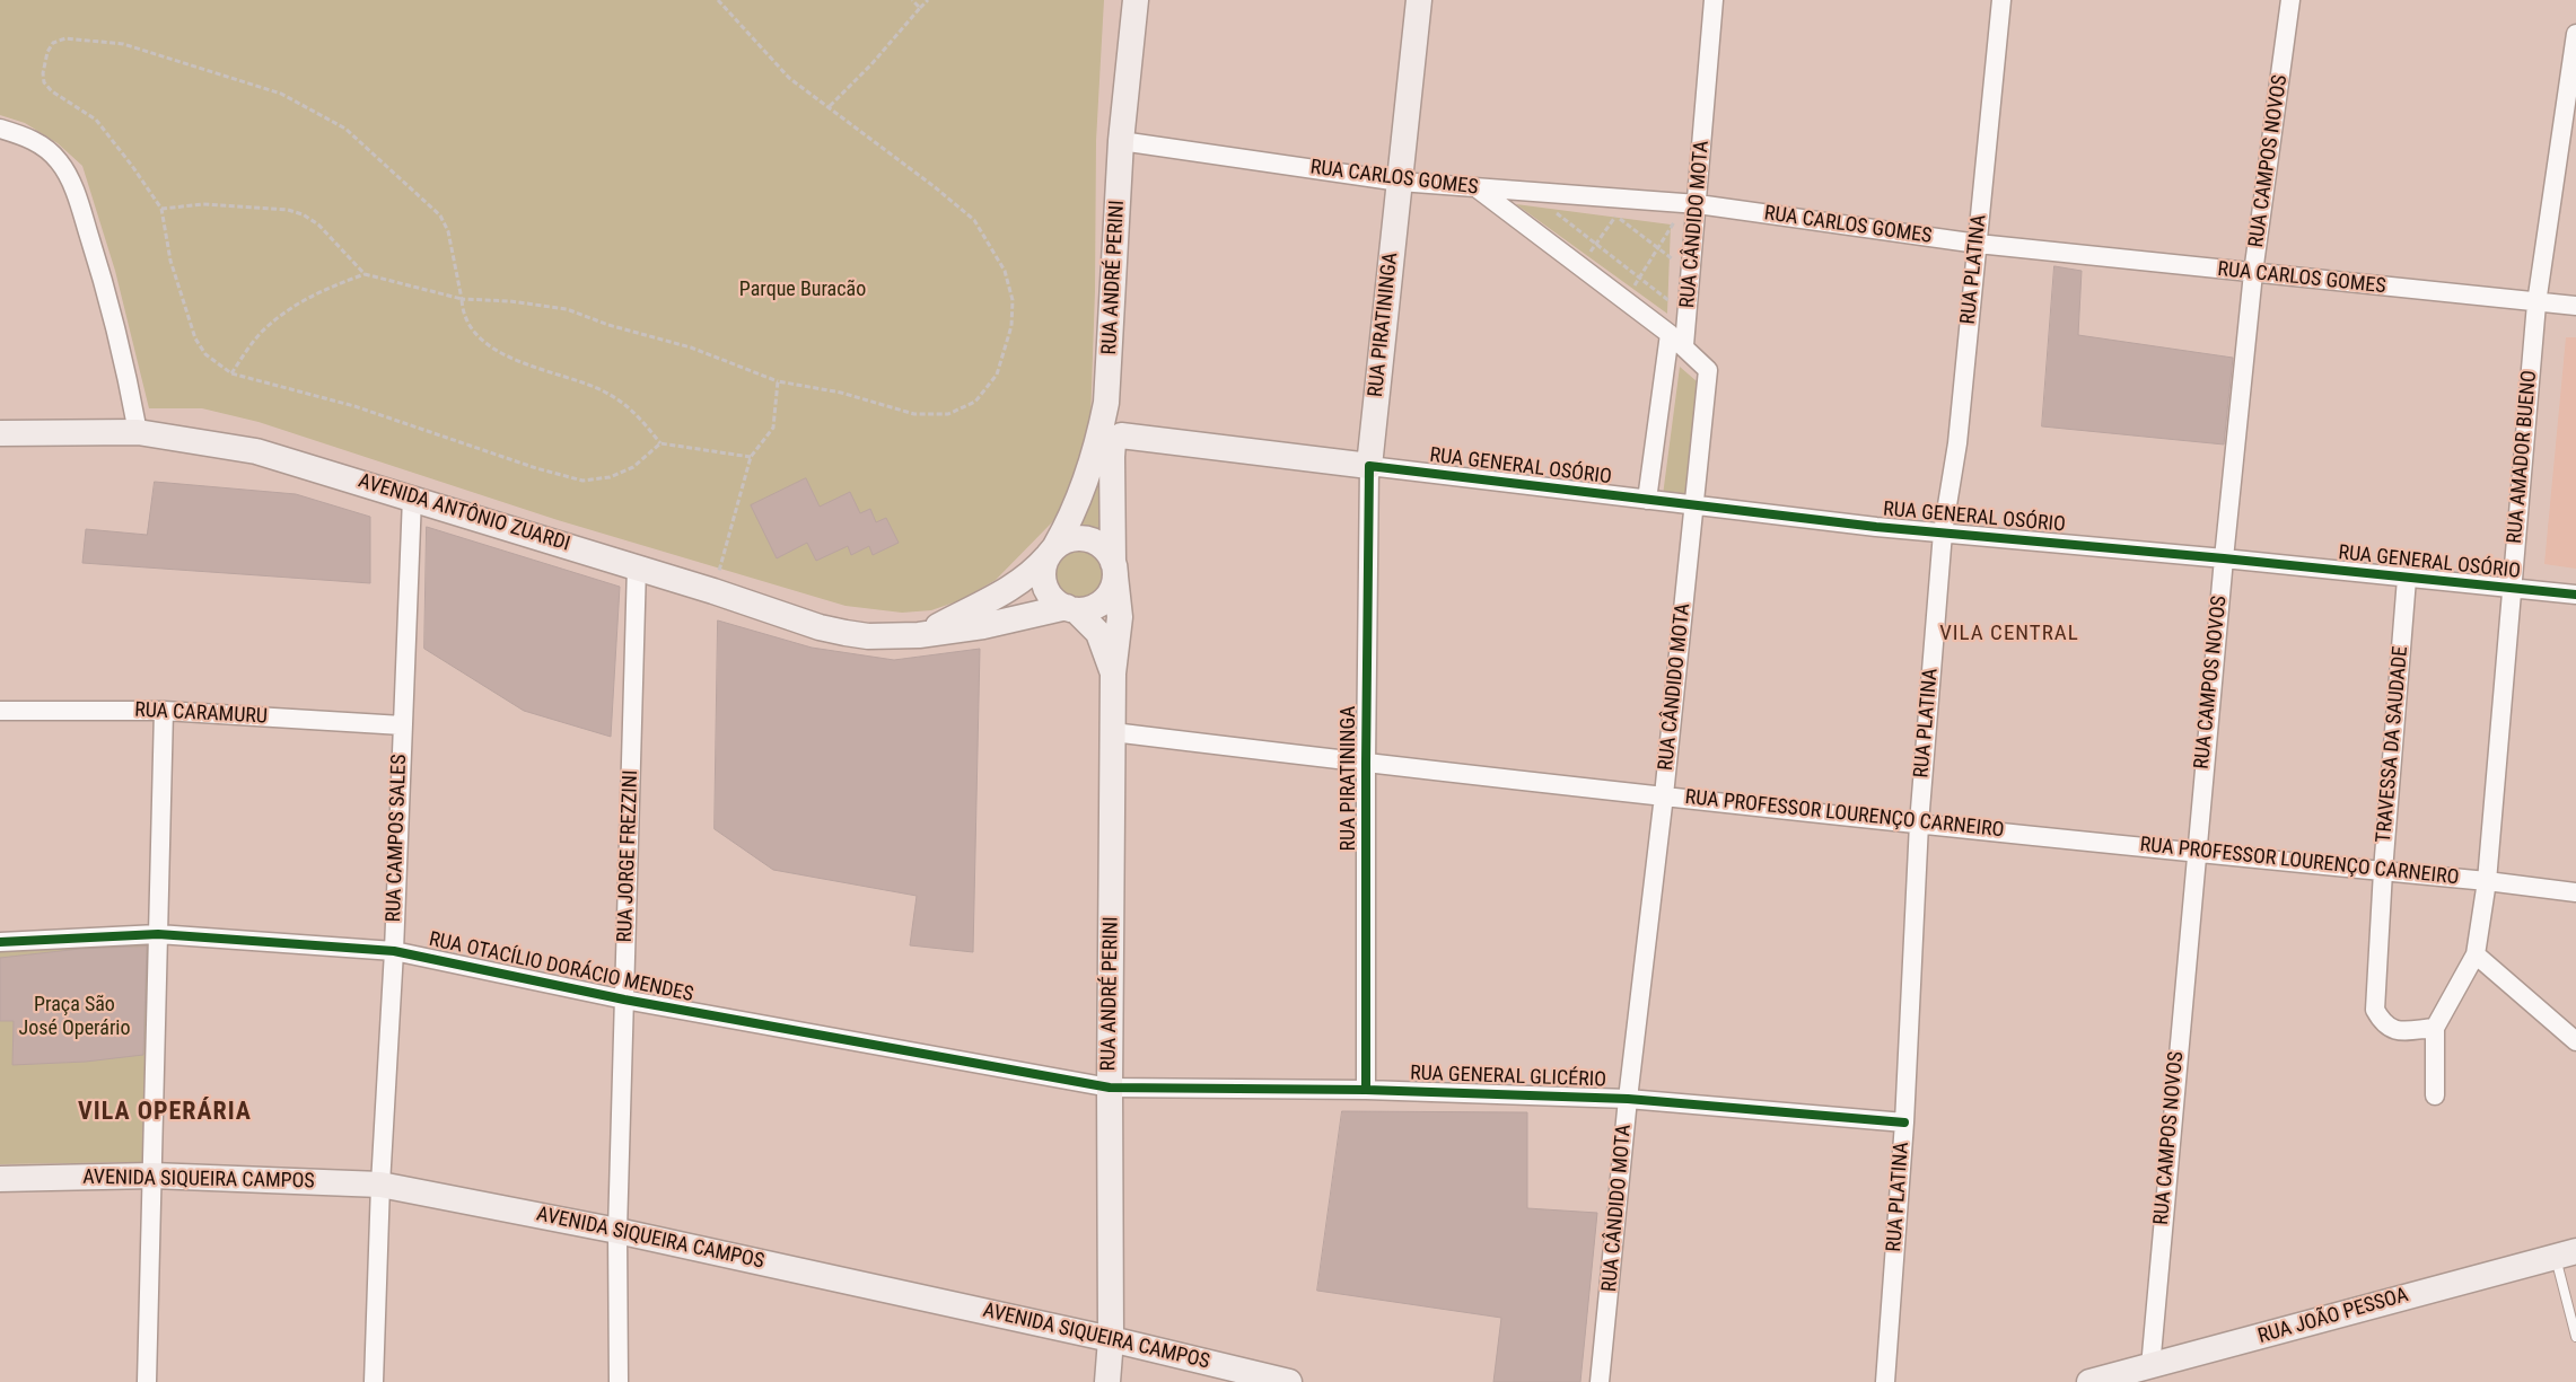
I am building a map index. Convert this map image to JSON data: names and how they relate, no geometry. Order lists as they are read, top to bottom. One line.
{"streets":{"main road":["RUA ANDRÉ PERINI","RUA PIRATININGA","RUA GENERAL OSÓRIO","AVENIDA ANTÔNIO ZUARDI","AVENIDA SIQUEIRA CAMPOS","RUA JOÃO PESSOA"],"street":["RUA CAMPOS NOVOS","RUA CARLOS GOMES","RUA CÂNDIDO MOTA","RUA PLATINA","RUA AMADOR BUENO","RUA CARAMURU","TRAVESSA DA SAUDADE","RUA PROFESSOR LOURENÇO CARNEIRO","RUA CAMPOS SALES","RUA JORGE FREZZINI","RUA OTACÍLIO DORÁCIO MENDES","RUA GENERAL GLICÉRIO"]},"crossings":[["RUA CAMPOS NOVOS","RUA CARLOS GOMES"],["RUA CAMPOS NOVOS","RUA GENERAL OSÓRIO"],["RUA CAMPOS NOVOS","RUA PROFESSOR LOURENÇO CARNEIRO"],["RUA CAMPOS NOVOS","RUA JOÃO PESSOA"],["RUA CARLOS GOMES","RUA CÂNDIDO MOTA"],["RUA CARLOS GOMES","RUA PLATINA"],["RUA CARLOS GOMES","RUA ANDRÉ PERINI"],["RUA CARLOS GOMES","RUA PIRATININGA"],["RUA CARLOS GOMES","RUA AMADOR BUENO"],["RUA CÂNDIDO MOTA","RUA GENERAL OSÓRIO"],["RUA CÂNDIDO MOTA","RUA PROFESSOR LOURENÇO CARNEIRO"],["RUA CÂNDIDO MOTA","RUA GENERAL GLICÉRIO"],["RUA PLATINA","RUA GENERAL OSÓRIO"],["RUA PLATINA","RUA PROFESSOR LOURENÇO CARNEIRO"],["RUA PLATINA","RUA GENERAL GLICÉRIO"],["RUA ANDRÉ PERINI","RUA GENERAL OSÓRIO"],["RUA ANDRÉ PERINI","AVENIDA ANTÔNIO ZUARDI"],["RUA ANDRÉ PERINI","RUA PROFESSOR LOURENÇO CARNEIRO"],["RUA ANDRÉ PERINI","RUA OTACÍLIO DORÁCIO MENDES"],["RUA ANDRÉ PERINI","RUA GENERAL GLICÉRIO"],["RUA ANDRÉ PERINI","AVENIDA SIQUEIRA CAMPOS"],["RUA PIRATININGA","RUA GENERAL OSÓRIO"],["RUA PIRATININGA","RUA PROFESSOR LOURENÇO CARNEIRO"],["RUA PIRATININGA","RUA GENERAL GLICÉRIO"],["RUA AMADOR BUENO","RUA GENERAL OSÓRIO"],["RUA AMADOR BUENO","RUA PROFESSOR LOURENÇO CARNEIRO"],["RUA GENERAL OSÓRIO","TRAVESSA DA SAUDADE"],["AVENIDA ANTÔNIO ZUARDI","RUA CAMPOS SALES"],["AVENIDA ANTÔNIO ZUARDI","RUA JORGE FREZZINI"],["RUA CARAMURU","RUA CAMPOS SALES"],["TRAVESSA DA SAUDADE","RUA PROFESSOR LOURENÇO CARNEIRO"],["RUA CAMPOS SALES","RUA OTACÍLIO DORÁCIO MENDES"],["RUA CAMPOS SALES","AVENIDA SIQUEIRA CAMPOS"],["RUA JORGE FREZZINI","RUA OTACÍLIO DORÁCIO MENDES"],["RUA JORGE FREZZINI","AVENIDA SIQUEIRA CAMPOS"],["RUA OTACÍLIO DORÁCIO MENDES","RUA GENERAL GLICÉRIO"]],"districts":["VILA CENTRAL","VILA OPERÁRIA"],"parks":["Parque Buracão","Praça São José Operário"]}
